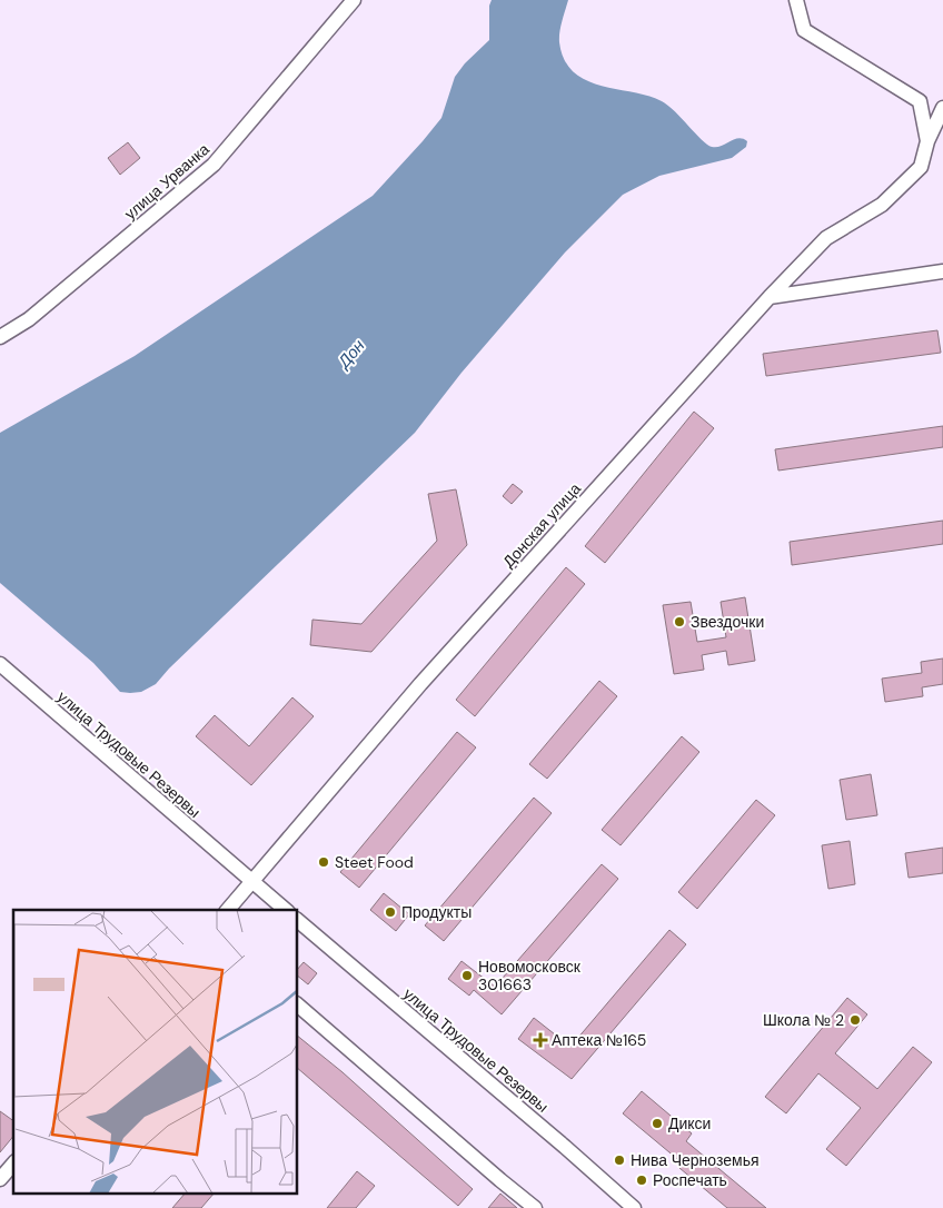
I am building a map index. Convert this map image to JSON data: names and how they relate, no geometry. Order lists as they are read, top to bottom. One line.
{"streets":{"street":["улица Урванка","Донская улица","улица Трудовые Резервы"]},"crossings":[["Донская улица","улица Трудовые Резервы"]],"water":["Дон"],"places":{"other":["Звездочки","Steet Food","Продукты","Новомосковск 301663","Школа № 2","Дикси","Нива Черноземья","Роспечать"],"health":["Аптека №165"]}}
